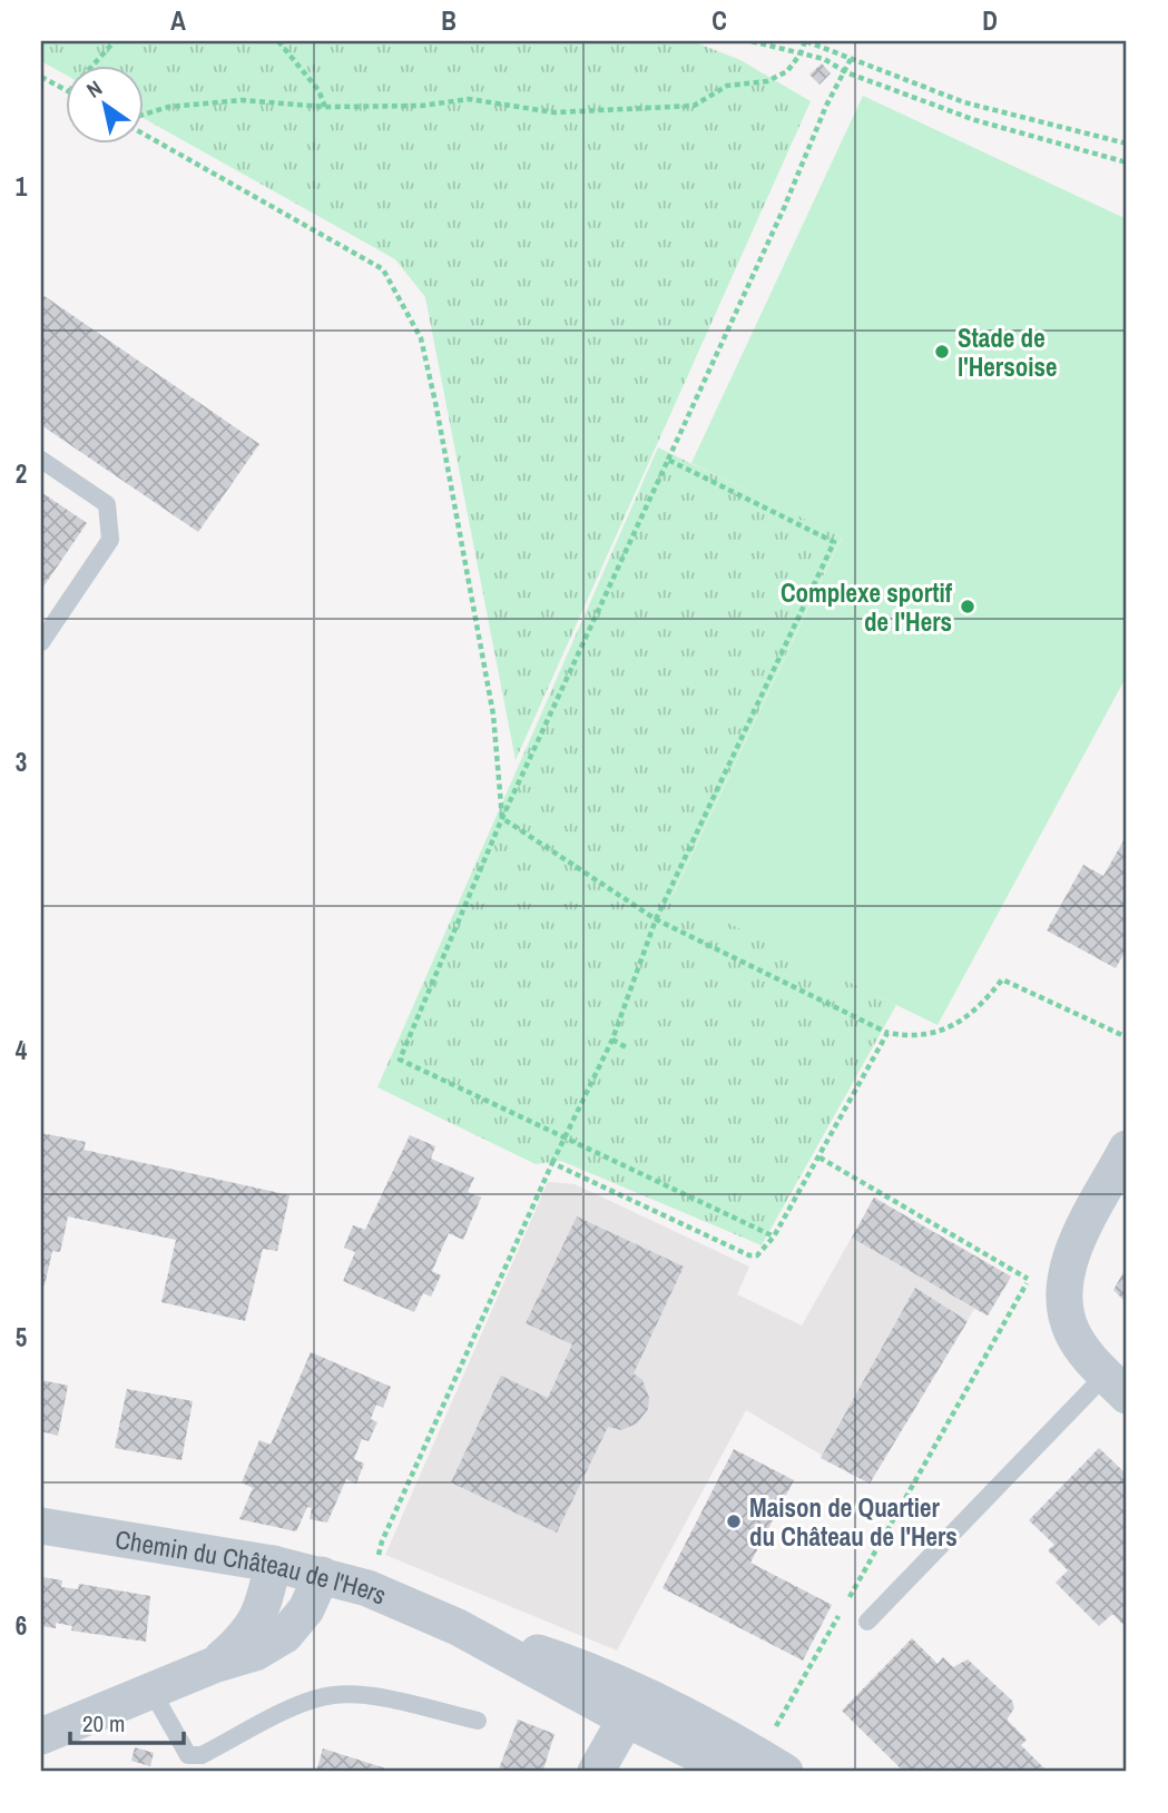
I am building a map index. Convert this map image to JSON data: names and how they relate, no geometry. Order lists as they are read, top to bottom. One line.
{"streets":{"street":["Chemin du Château de l'Hers"]},"places":["Stade de l'Hersoise","Complexe sportif de l'Hers","Maison de Quartier du Château de l'Hers"],"scale_bar":"20 m","north":"top left","grid":{"columns":["A","B","C","D"],"rows":["1","2","3","4","5","6"]}}
